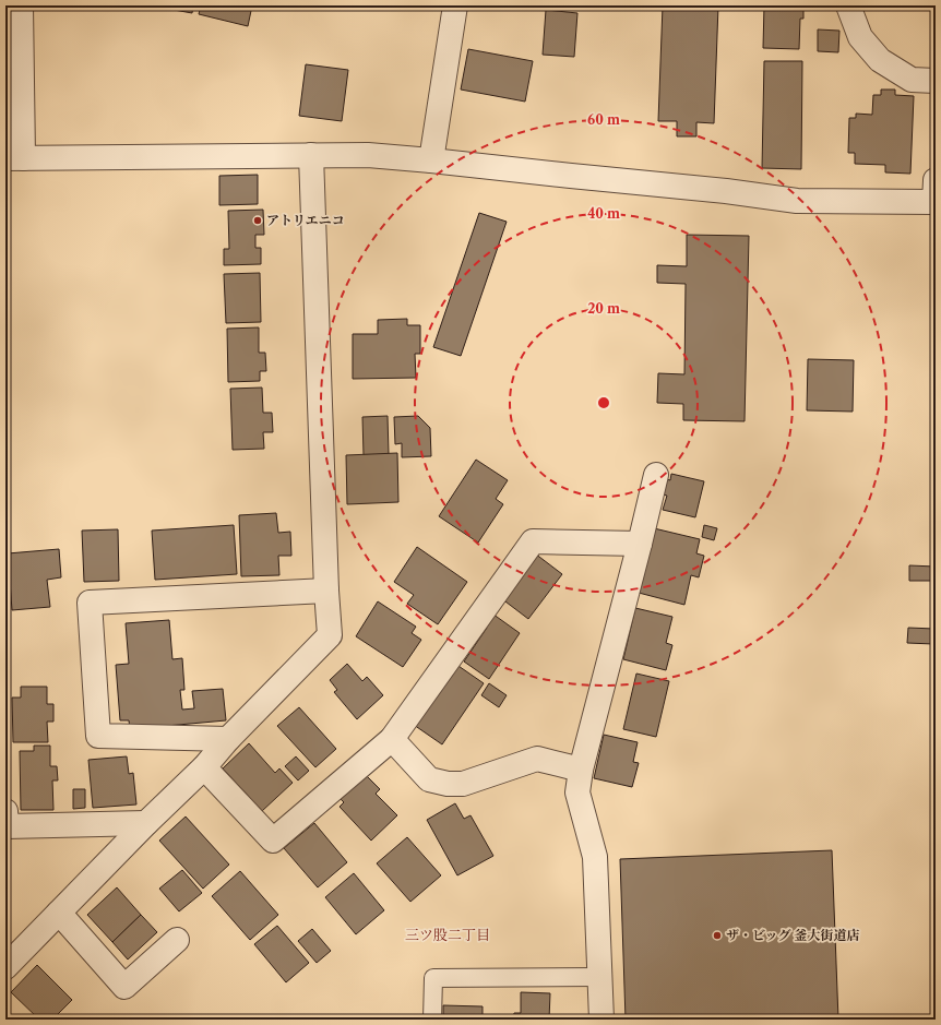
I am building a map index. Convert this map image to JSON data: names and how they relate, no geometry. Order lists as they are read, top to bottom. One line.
{"districts":["三ツ股二丁目"],"places":["アトリエニコ","ザ・ビッグ 釜大街道店"],"rings":["60 m","40 m","20 m"]}
